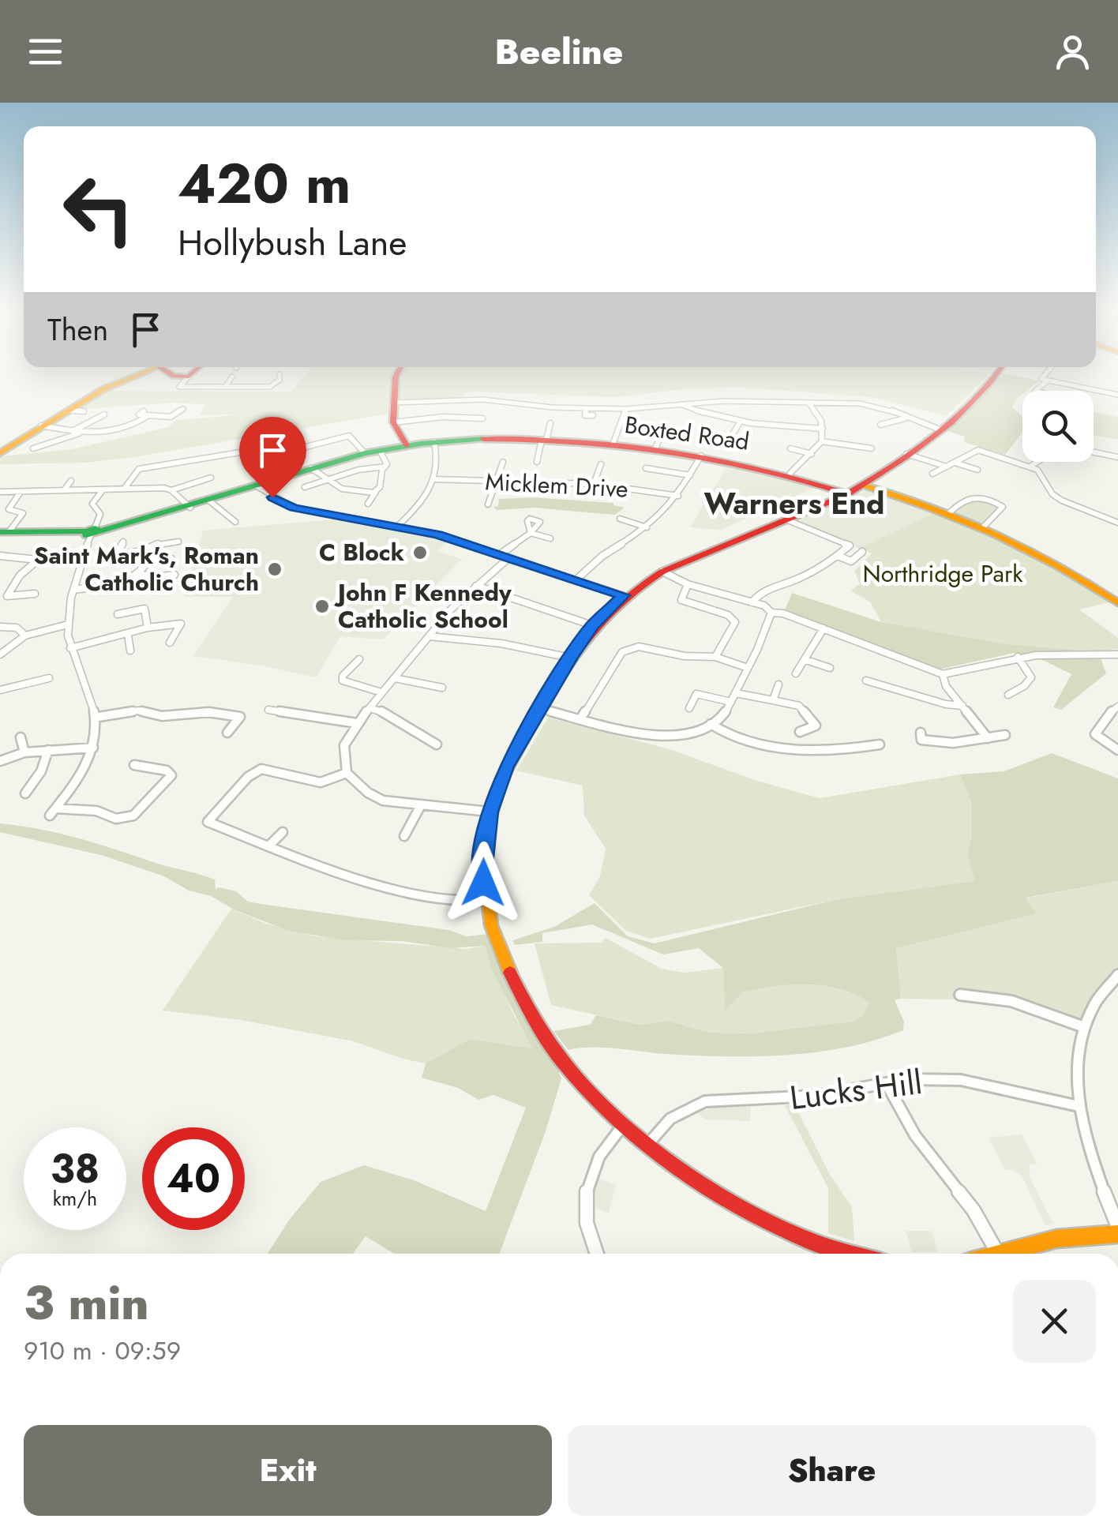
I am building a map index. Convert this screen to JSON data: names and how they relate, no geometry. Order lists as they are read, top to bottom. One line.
{"streets":{"street":["Boxted Road","Micklem Drive","Lucks Hill"]},"districts":["Warners End"],"parks":["Northridge Park"],"places":["C Block","Saint Mark's, Roman Catholic Church","John F Kennedy Catholic School"],"page":{"header":"Beeline","turn":["420 m","Hollybush Lane"],"then":"Then","speed":"38 km/h","limit":"40","heading":["3 min","910 m · 09:59"],"buttons":["Exit","Share"]}}
